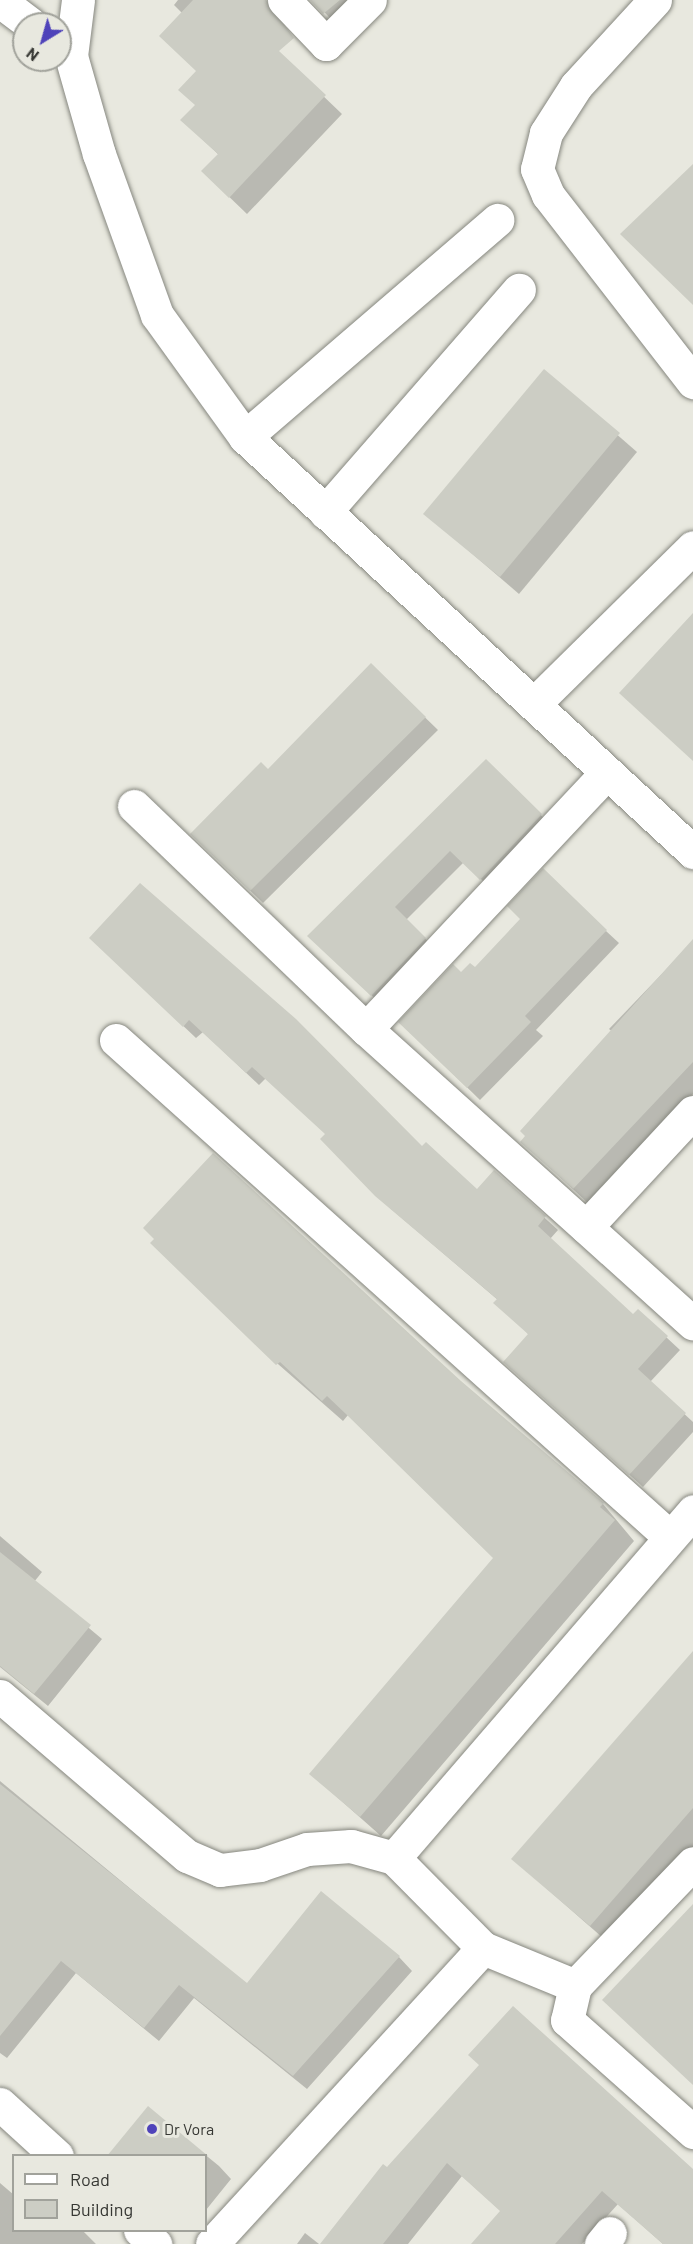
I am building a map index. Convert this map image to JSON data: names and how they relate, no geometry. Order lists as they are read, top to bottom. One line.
{"places":["Dr Vora"],"legend":["Road","Building"],"north":"bottom left"}
